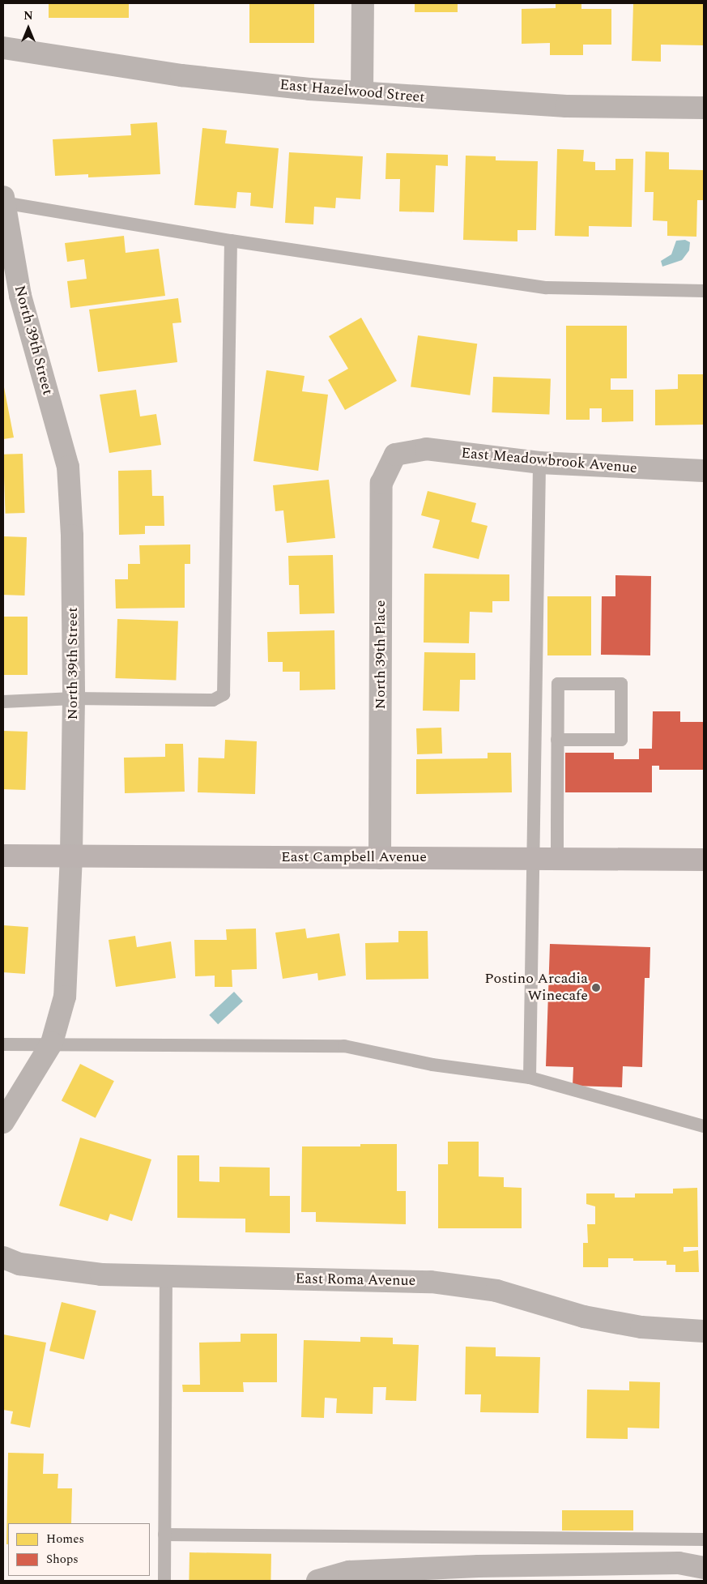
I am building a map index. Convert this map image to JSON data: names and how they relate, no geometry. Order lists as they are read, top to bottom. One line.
{"streets":{"street":["East Hazelwood Street","North 39th Street","East Meadowbrook Avenue","North 39th Place","East Campbell Avenue","East Roma Avenue"]},"crossings":[["North 39th Street","East Campbell Avenue"],["East Meadowbrook Avenue","North 39th Place"],["North 39th Place","East Campbell Avenue"]],"places":["Postino Arcadia Winecafe"],"legend":["Homes","Shops"],"north":"top"}
